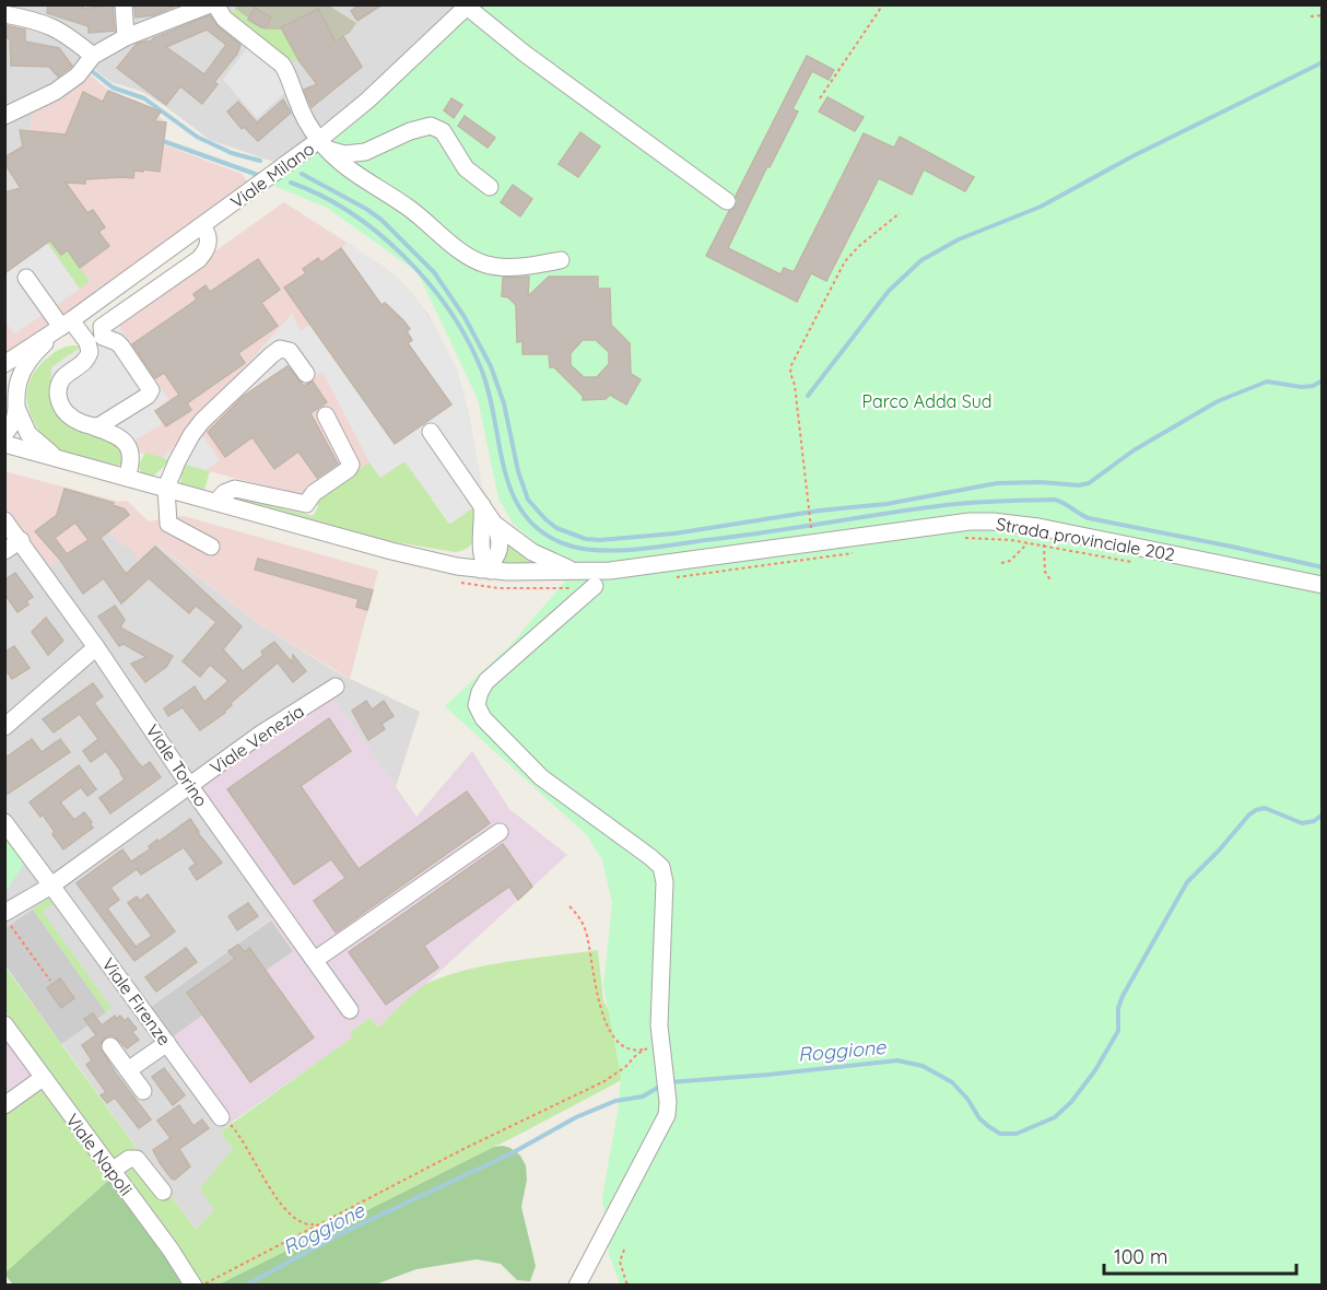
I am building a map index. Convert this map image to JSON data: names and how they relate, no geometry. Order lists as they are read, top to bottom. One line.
{"streets":{"street":["Viale Milano","Strada provinciale 202","Viale Venezia","Viale Torino","Viale Firenze","Viale Napoli"]},"crossings":[["Viale Venezia","Viale Torino"],["Viale Venezia","Viale Firenze"]],"water":["Roggione"],"parks":["Parco Adda Sud"],"scale_bar":"100 m"}
